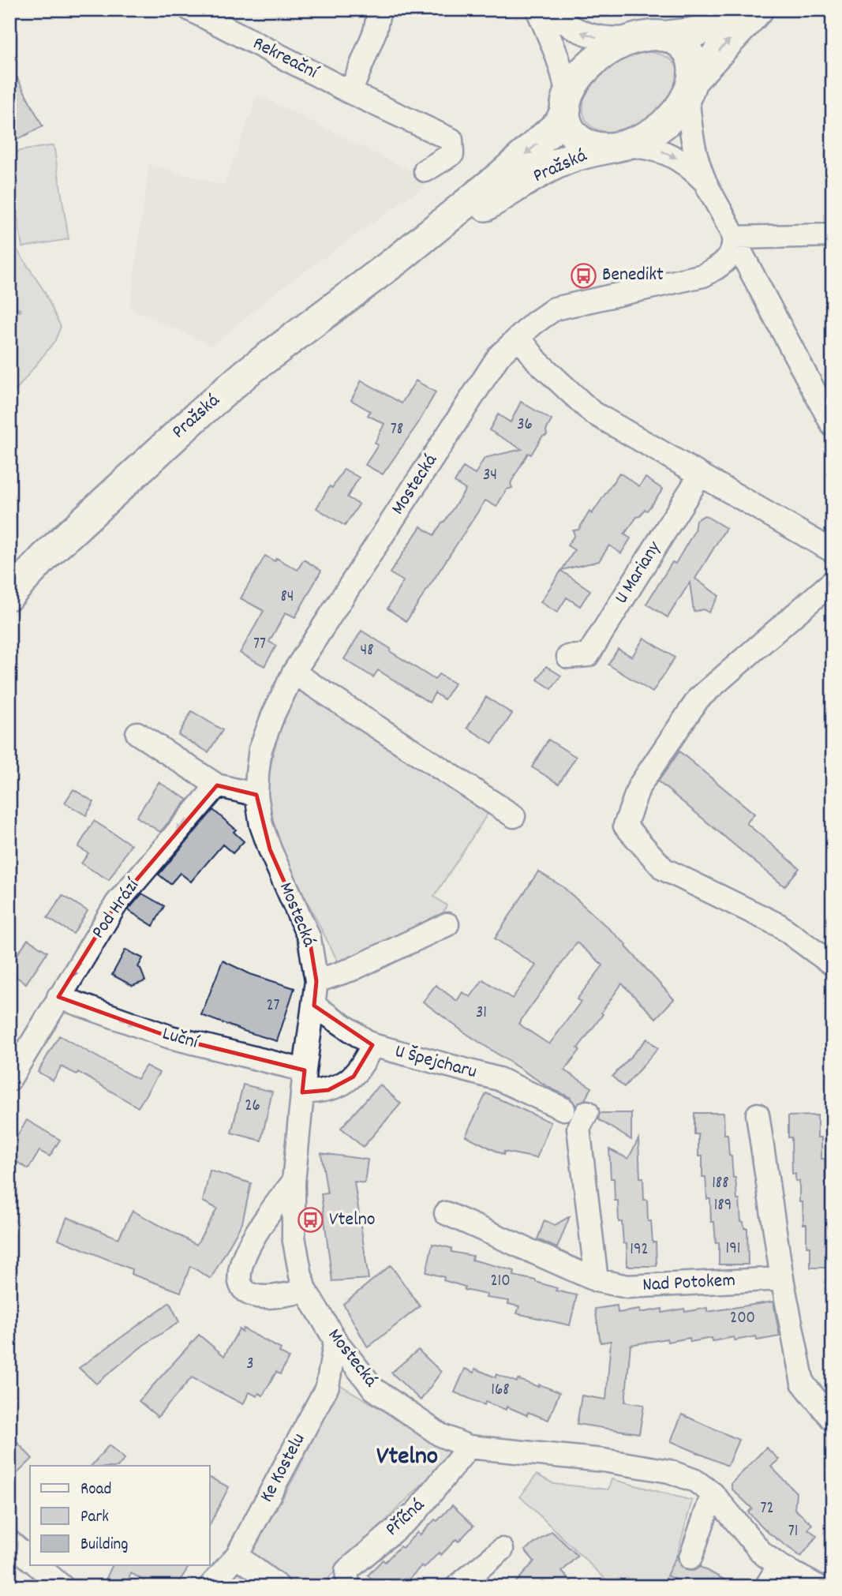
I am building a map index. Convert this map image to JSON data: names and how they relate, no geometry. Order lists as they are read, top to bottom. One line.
{"streets":{"main road":["Pražská"],"street":["Rekreační","Mostecká","U Mariany","Pod Hrází","Luční","U Špejcharu","Nad Potokem","Ke Kostelu","Příčná"]},"crossings":[["Mostecká","Luční"],["Mostecká","U Špejcharu"],["Mostecká","Ke Kostelu"],["Mostecká","Příčná"],["Pod Hrází","Luční"]],"one_way":["Pod Hrází","Luční"],"districts":["Vtelno"],"places":{"bus stop":["Benedikt","Vtelno"]},"house_numbers":["36","78","34","84","77","48","27","31","26","188","189","191","192","210","200","3","168","72","71"],"legend":["Road","Park","Building"]}
